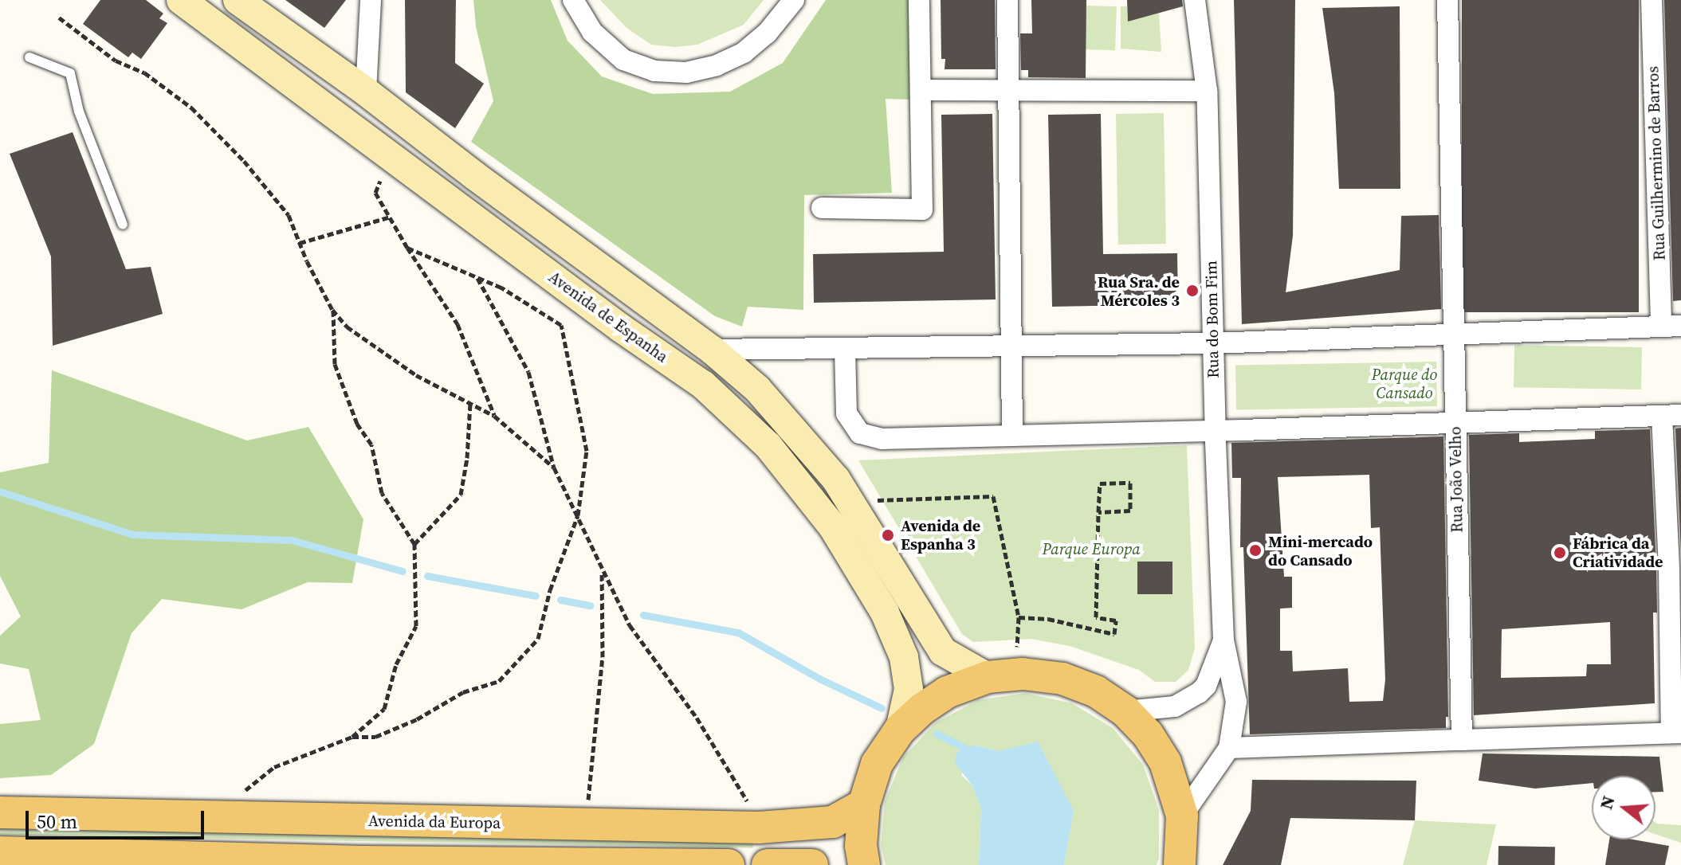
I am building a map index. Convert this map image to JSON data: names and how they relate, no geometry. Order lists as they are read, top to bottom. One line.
{"streets":{"main road":["Avenida de Espanha","Avenida da Europa"],"street":["Rua Guilhermino de Barros","Rua do Bom Fim","Rua João Velho"]},"parks":["Parque do Cansado","Parque Europa"],"places":["Rua Sra. de Mércoles 3","Avenida de Espanha 3","Mini-mercado do Cansado","Fábrica da Criatividade"],"scale_bar":"50 m","north":"left"}
